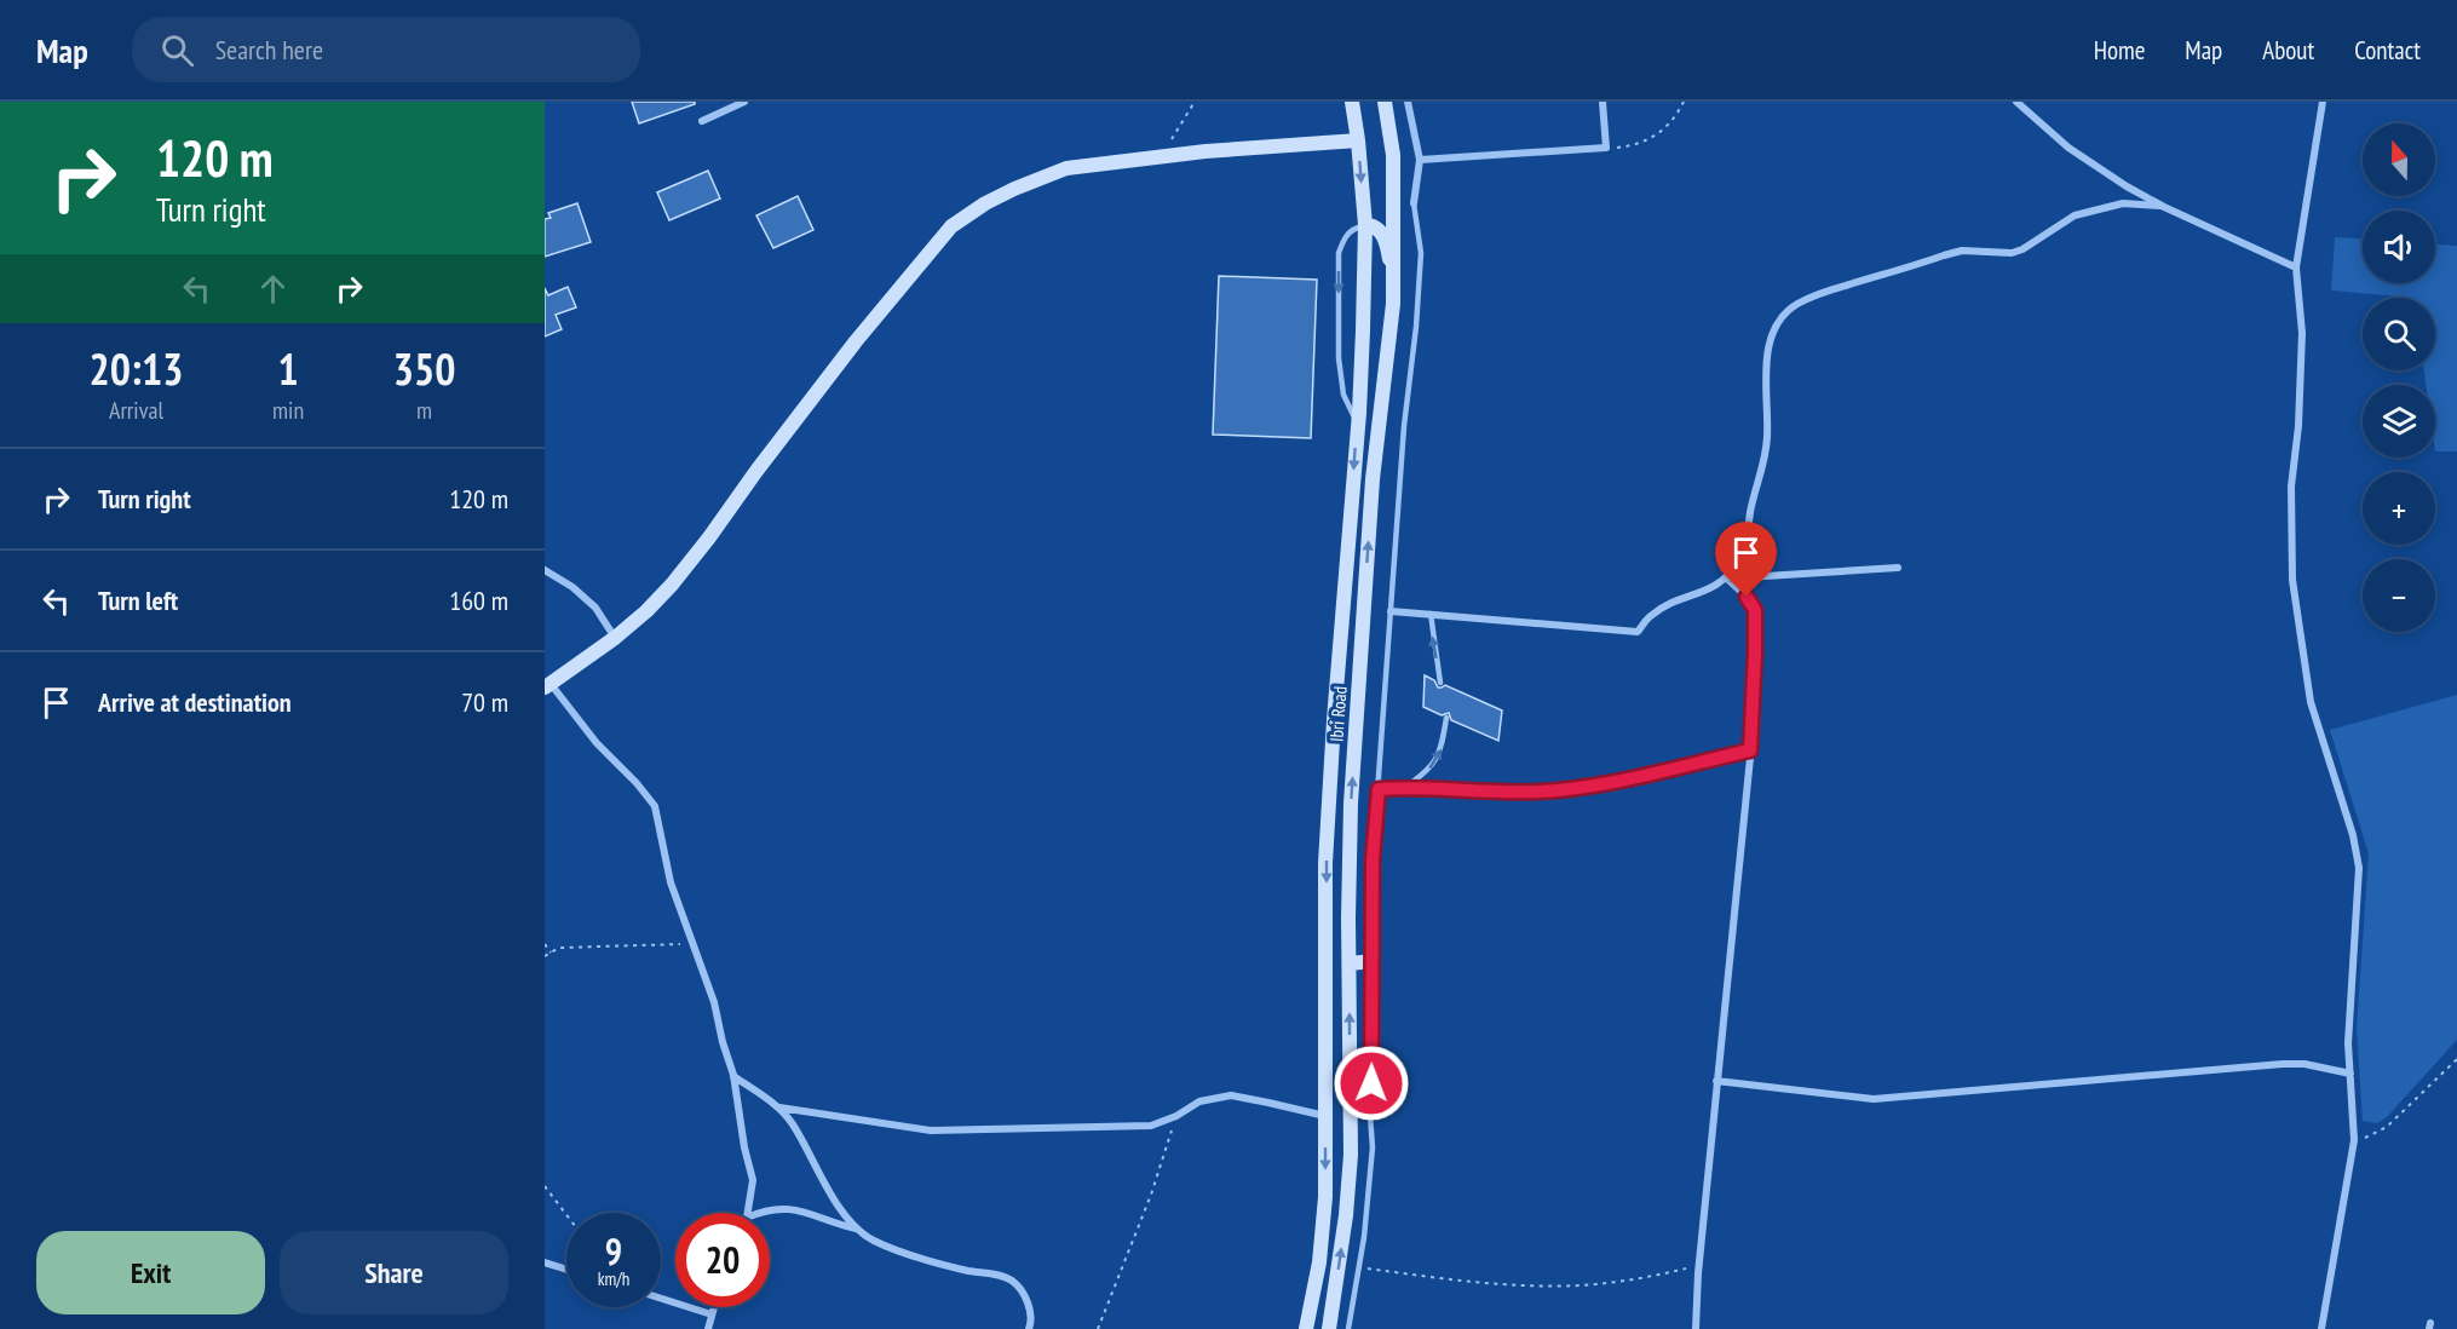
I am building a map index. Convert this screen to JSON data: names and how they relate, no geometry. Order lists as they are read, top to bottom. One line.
{"streets":{"main road":["Ibri Road"]},"north":"top","page":{"header":"Map","search":"Search here","nav":["Home","Map","About","Contact"],"turn":["120 m","Turn right"],"map_buttons":["+","−"],"eta":["20:13","Arrival","1","min","350","m"],"list":[{"name":"Turn right","value":"120 m"},{"name":"Turn left","value":"160 m"},{"name":"Arrive at destination","value":"70 m"}],"speed":"9 km/h","limit":"20","buttons":["Exit","Share"]}}
